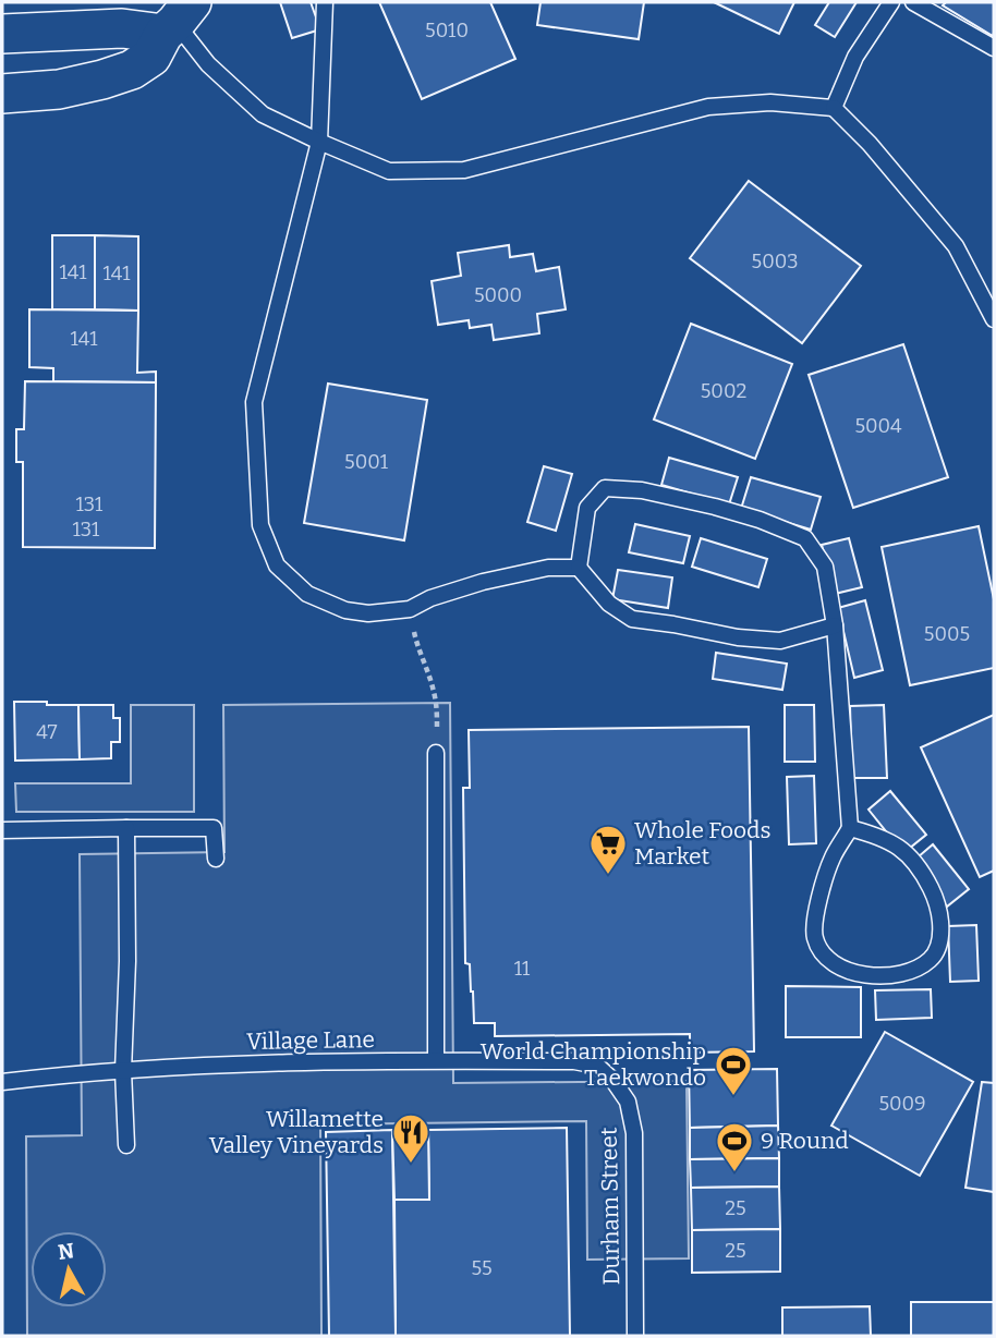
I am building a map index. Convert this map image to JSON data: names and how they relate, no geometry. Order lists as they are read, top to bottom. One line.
{"streets":{"lane":["Village Lane","Durham Street"]},"crossings":[["Village Lane","Durham Street"]],"places":{"supermarket":["Whole Foods Market"],"sports":["World Championship Taekwondo","9 Round"],"restaurant":["Willamette Valley Vineyards"]},"house_numbers":["5010","5003","141","141","5000","141","5002","5004","5001","131","131","5005","47","11","5009","25","25","55"],"north":"top"}
